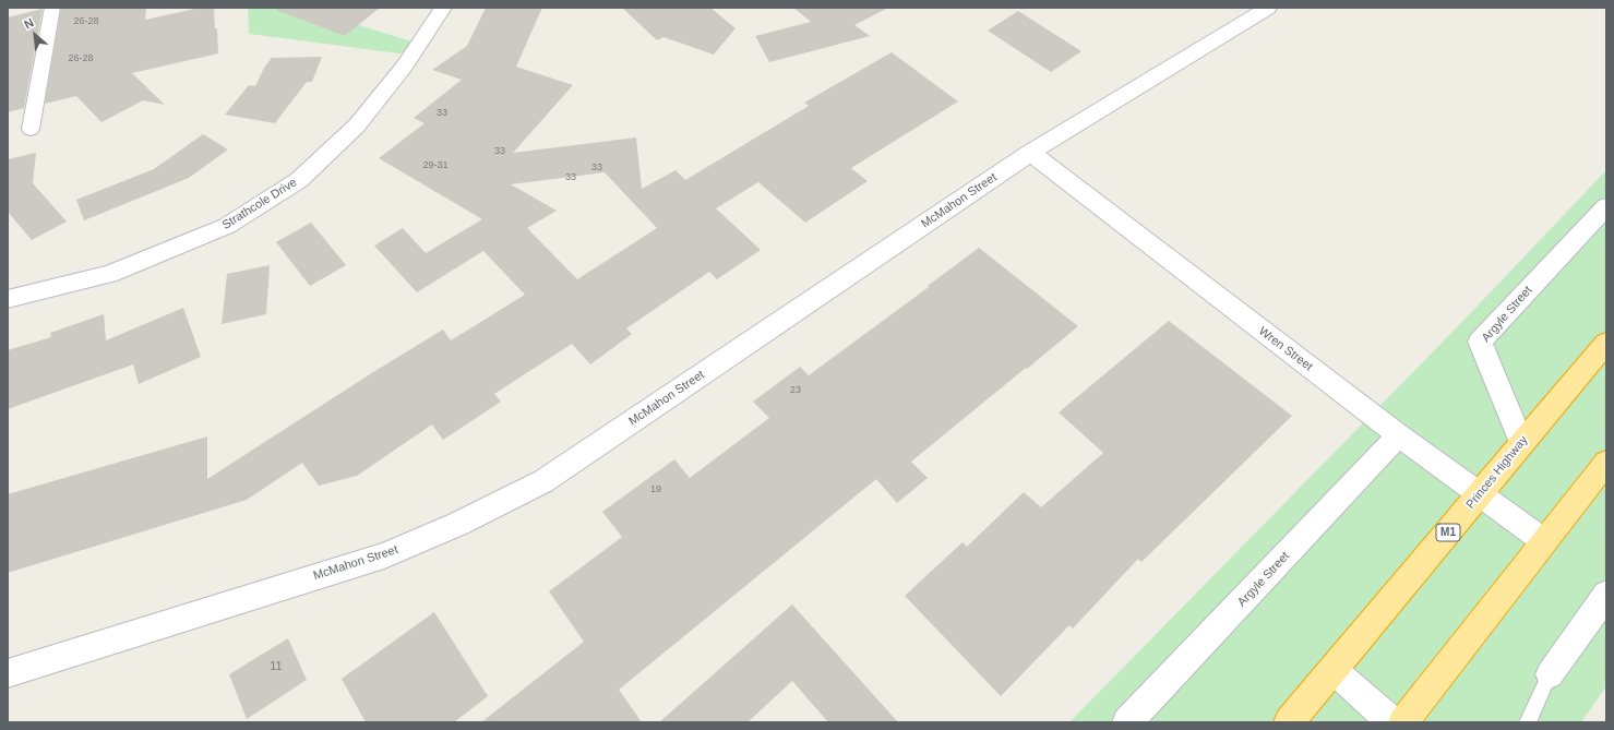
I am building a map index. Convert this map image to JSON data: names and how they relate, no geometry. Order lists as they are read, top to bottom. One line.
{"streets":{"highway":["Princes Highway","M1"],"street":["McMahon Street","Strathcole Drive","Argyle Street","Wren Street"]},"crossings":[["McMahon Street","Wren Street"],["Argyle Street","Wren Street"],["Argyle Street","Princes Highway"],["Wren Street","Princes Highway"]],"house_numbers":["26-28","26-28","33","33","29-31","33","33","23","19","11"],"north":"top left"}
